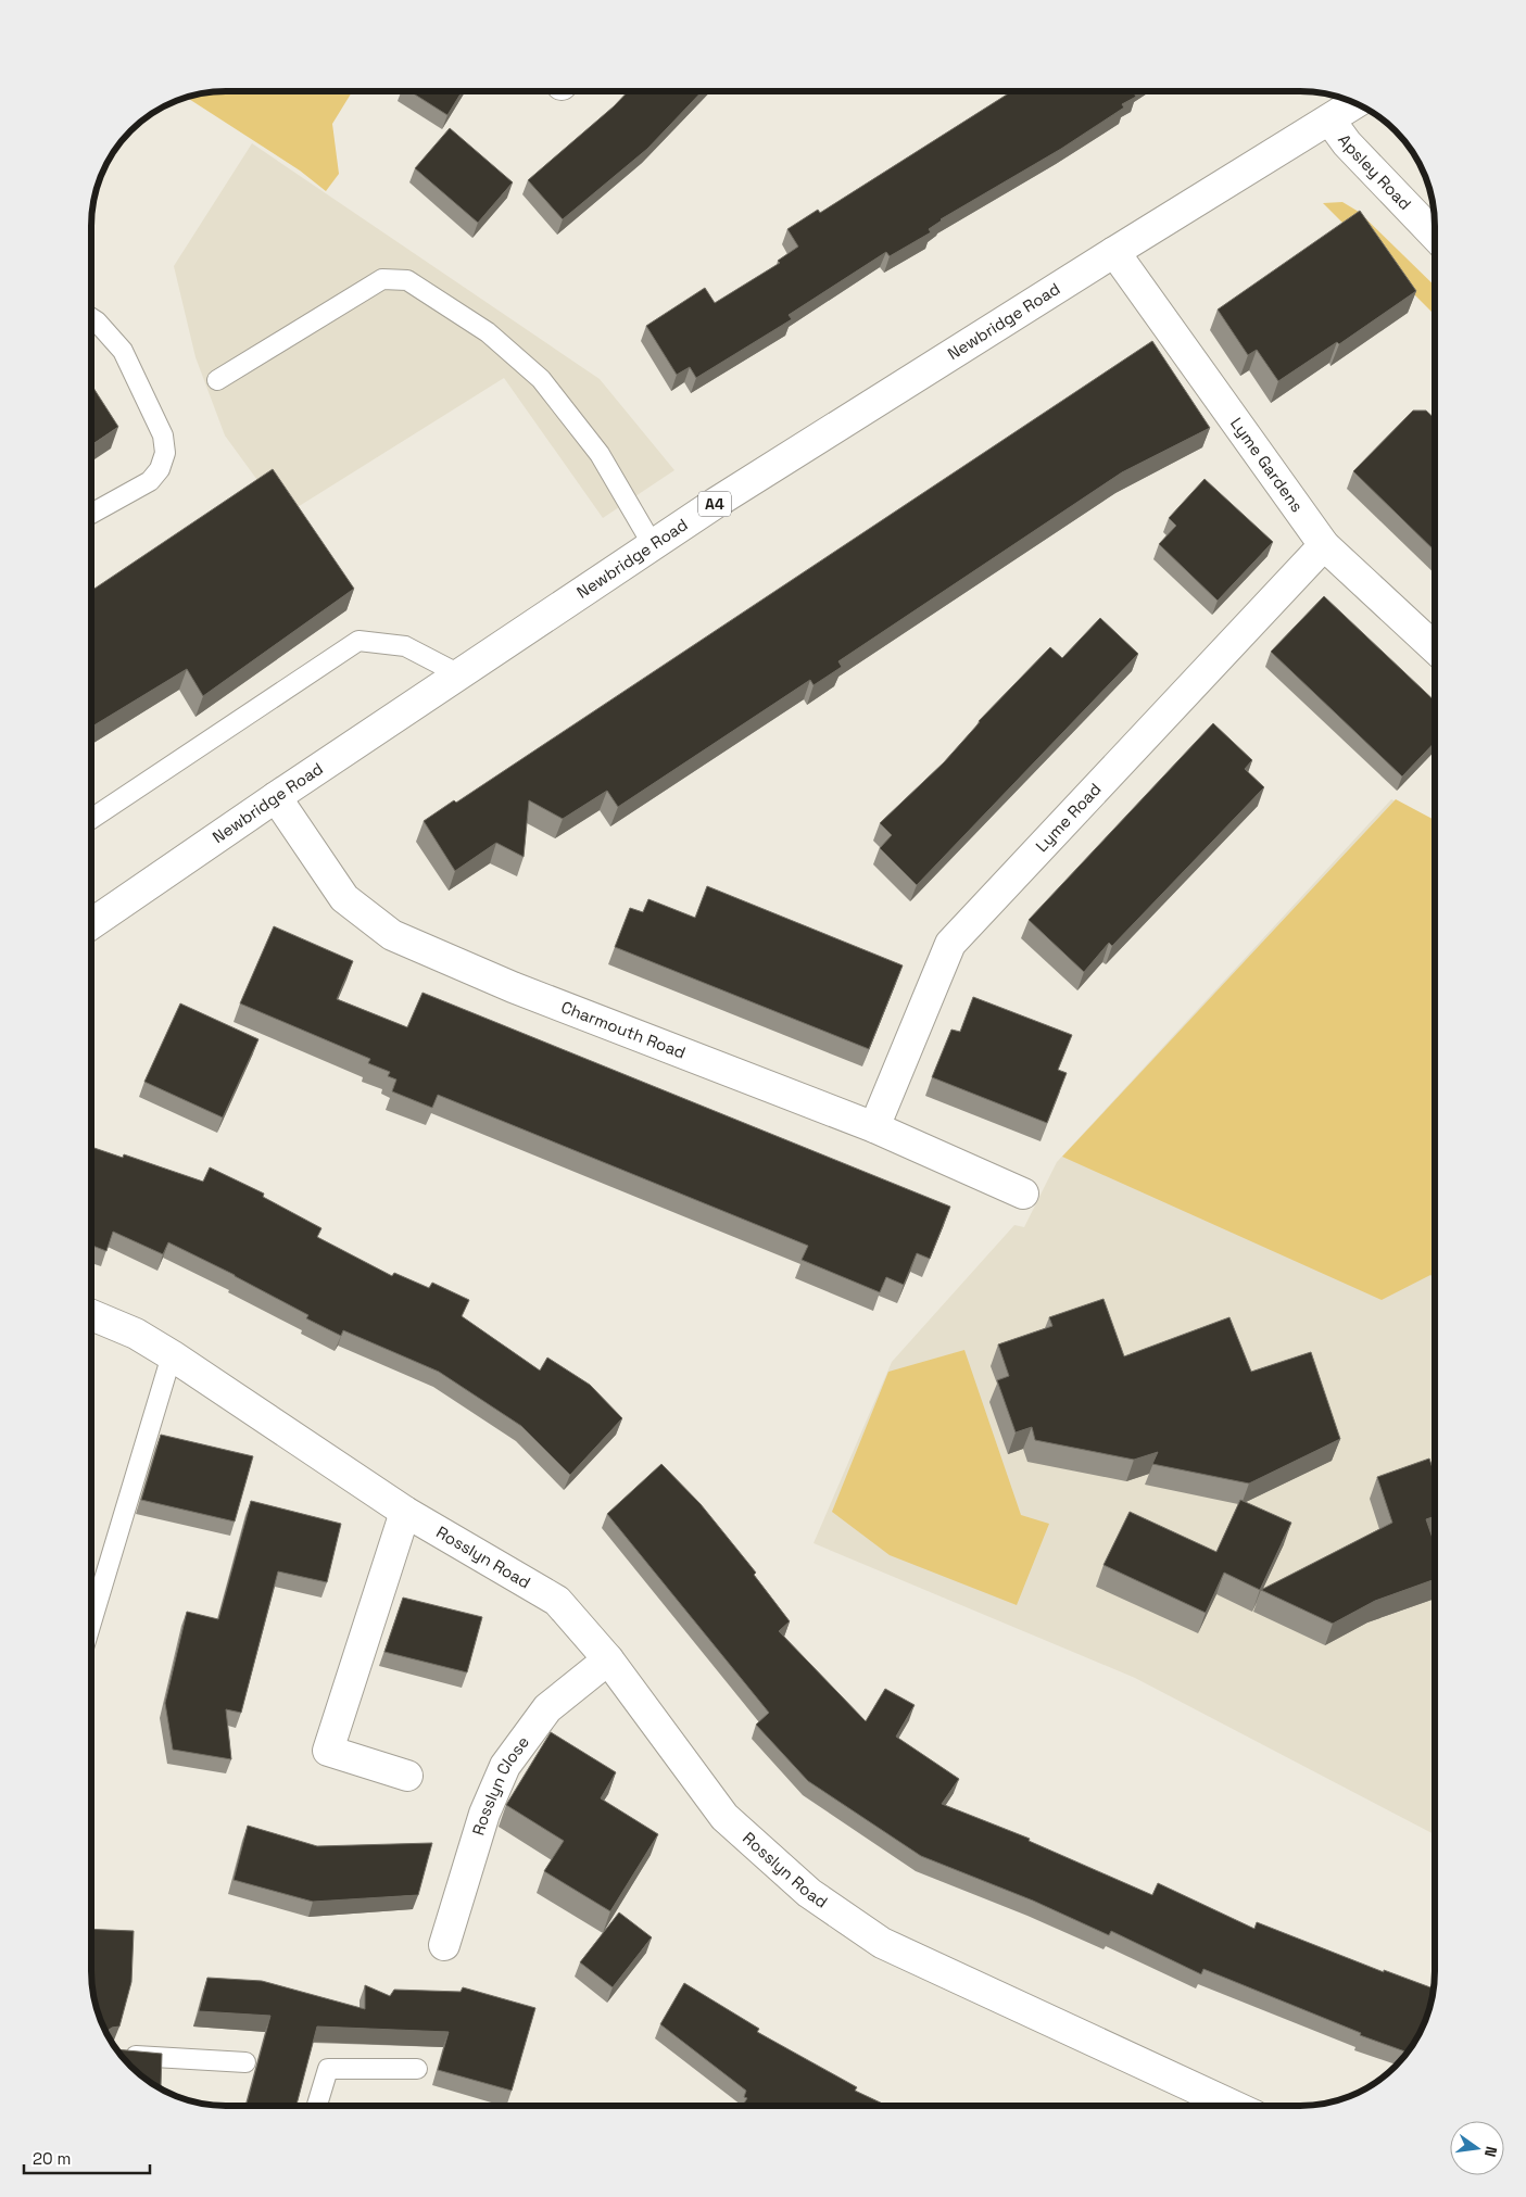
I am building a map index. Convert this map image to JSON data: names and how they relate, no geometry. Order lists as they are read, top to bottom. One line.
{"streets":{"street":["Apsley Road","Newbridge Road","Lyme Gardens","A4","Lyme Road","Charmouth Road","Rosslyn Road","Rosslyn Close"]},"crossings":[["Apsley Road","Newbridge Road"],["Newbridge Road","Lyme Gardens"],["Newbridge Road","Charmouth Road"],["Lyme Gardens","Lyme Road"],["Lyme Road","Charmouth Road"],["Rosslyn Road","Rosslyn Close"]],"scale_bar":"20 m","north":"right"}
